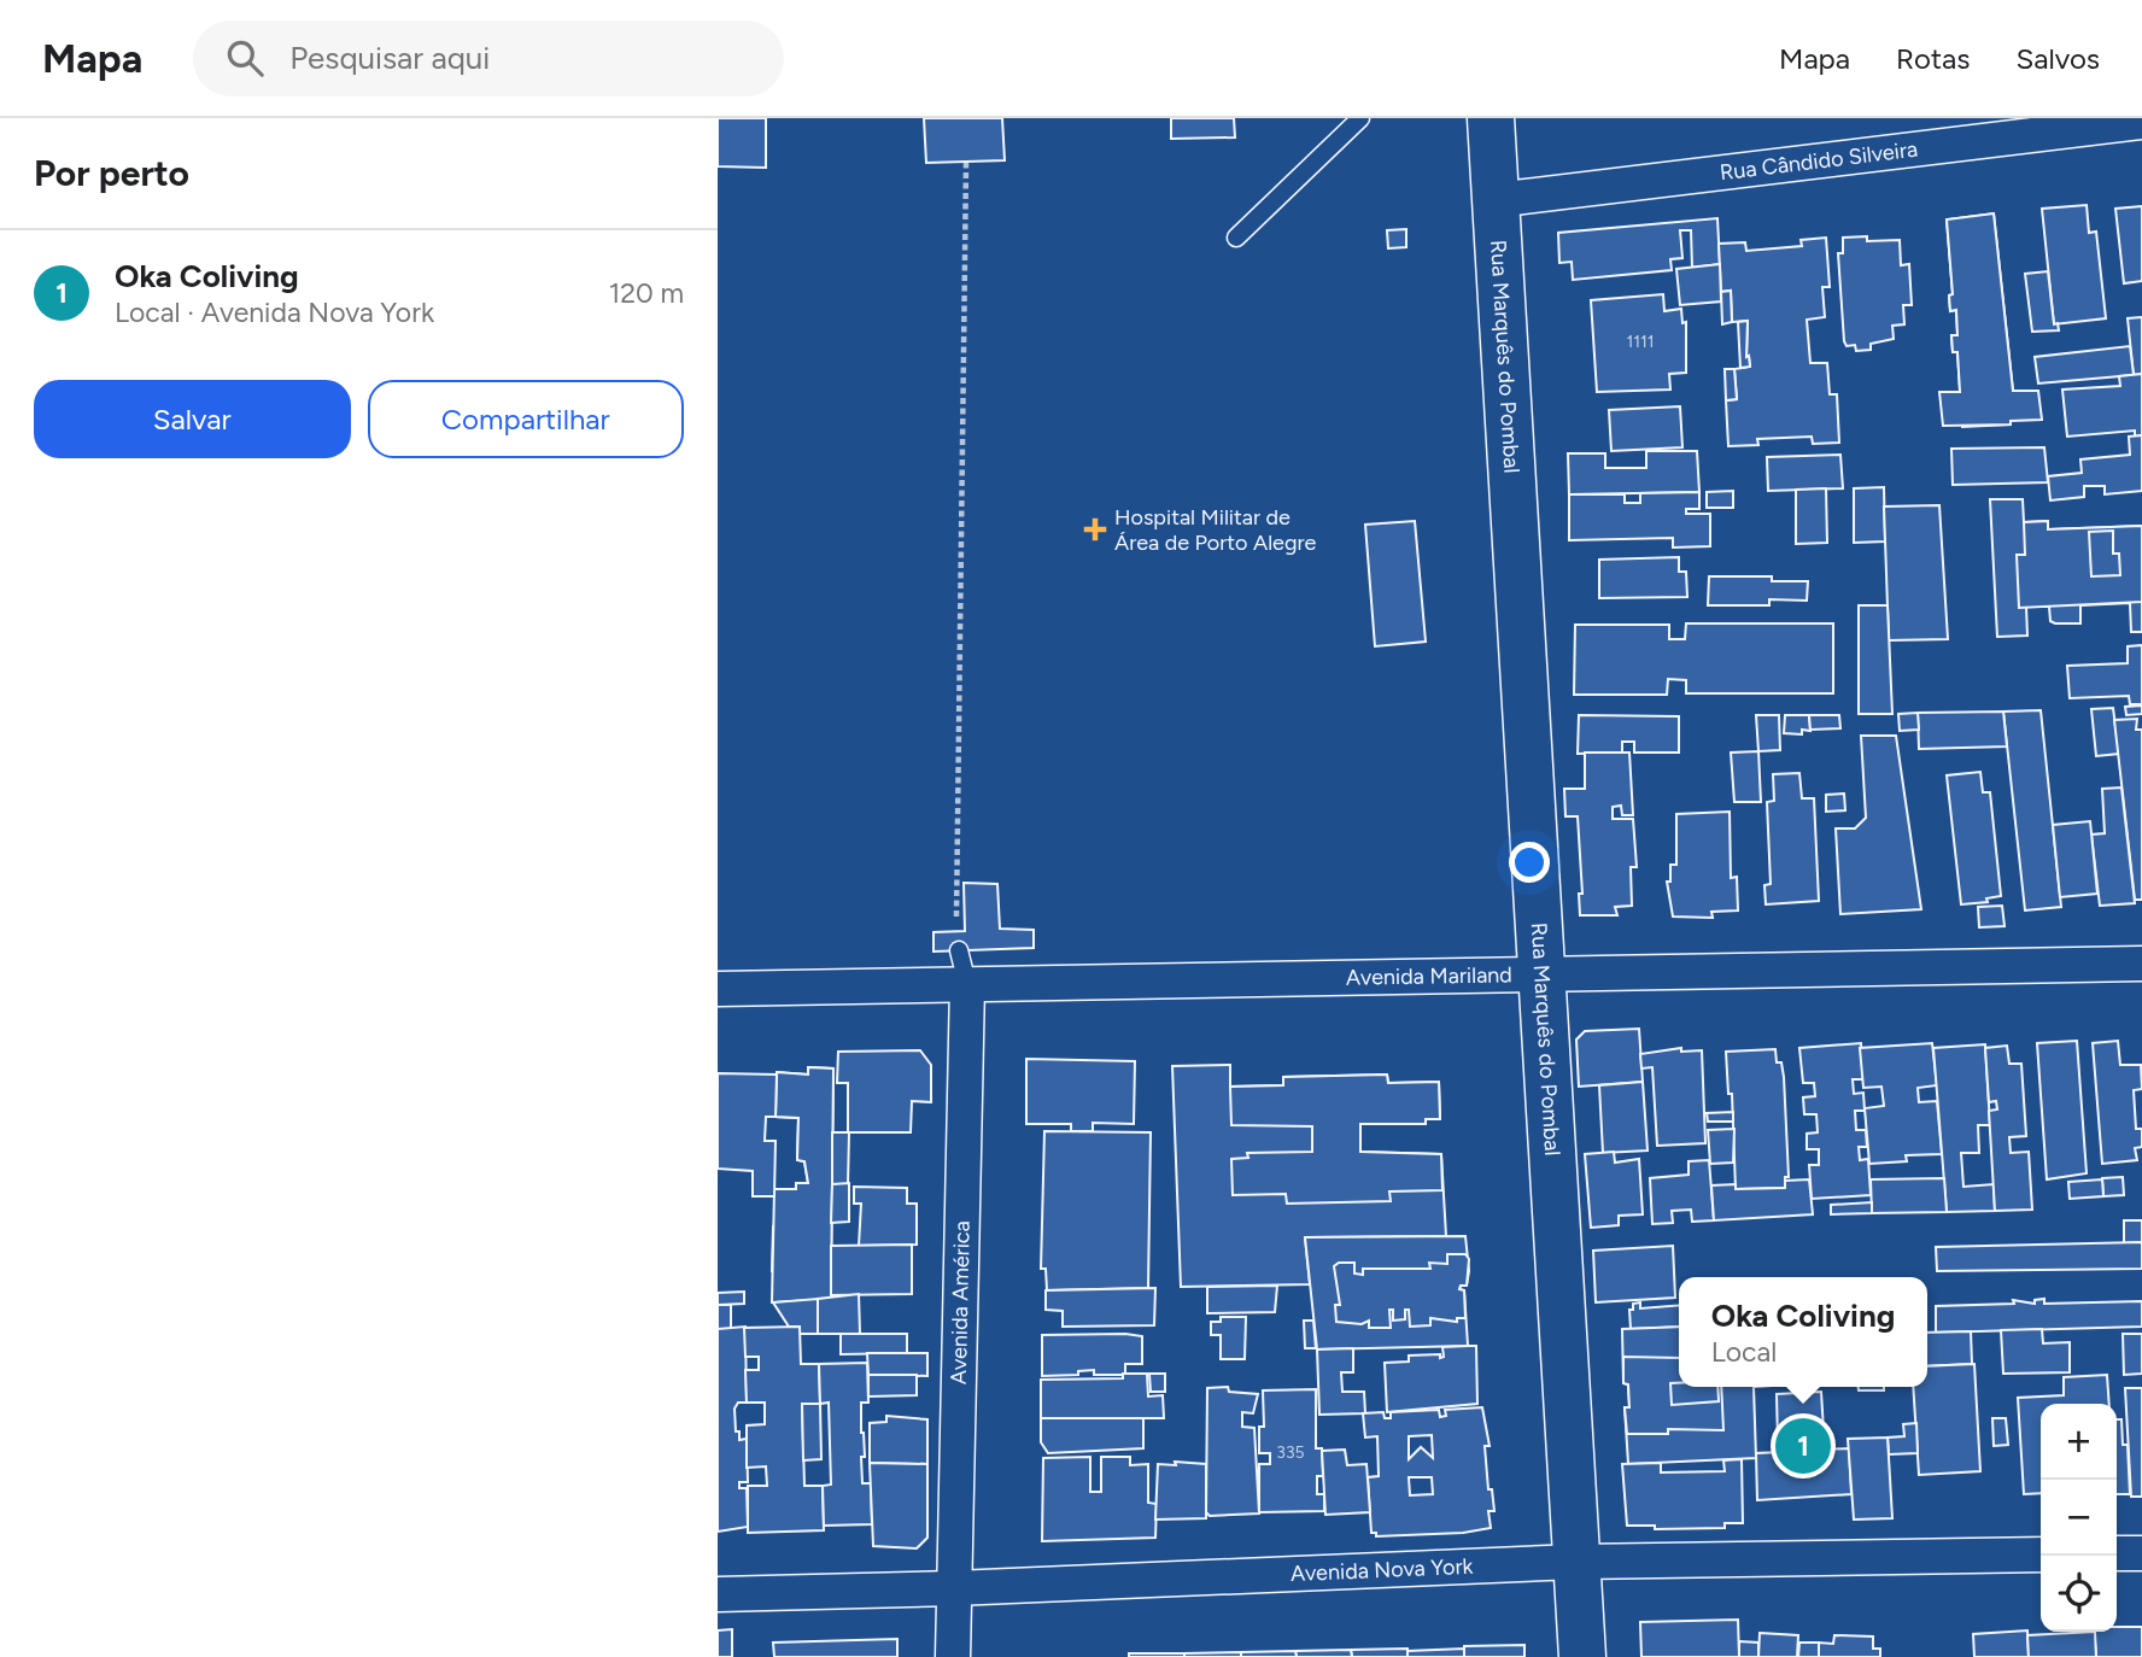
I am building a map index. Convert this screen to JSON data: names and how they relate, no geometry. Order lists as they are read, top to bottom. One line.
{"streets":{"street":["Rua Cândido Silveira","Rua Marquês do Pombal","Avenida Mariland","Avenida América","Avenida Nova York"]},"crossings":[["Rua Cândido Silveira","Rua Marquês do Pombal"],["Rua Marquês do Pombal","Avenida Mariland"],["Rua Marquês do Pombal","Avenida Nova York"],["Avenida Mariland","Avenida América"],["Avenida América","Avenida Nova York"]],"places":{"health":["Hospital Militar de Área de Porto Alegre"]},"house_numbers":["1111","335"],"page":{"header":"Mapa","search":"Pesquisar aqui","nav":["Mapa","Rotas","Salvos"],"heading":"Por perto","list":[{"mark":"1","name":"Oka Coliving","note":"Local · Avenida Nova York","value":"120 m"}],"buttons":["Salvar","Compartilhar"],"popup":["Oka Coliving","Local"],"map_buttons":["+","−"],"pins":"1"}}
